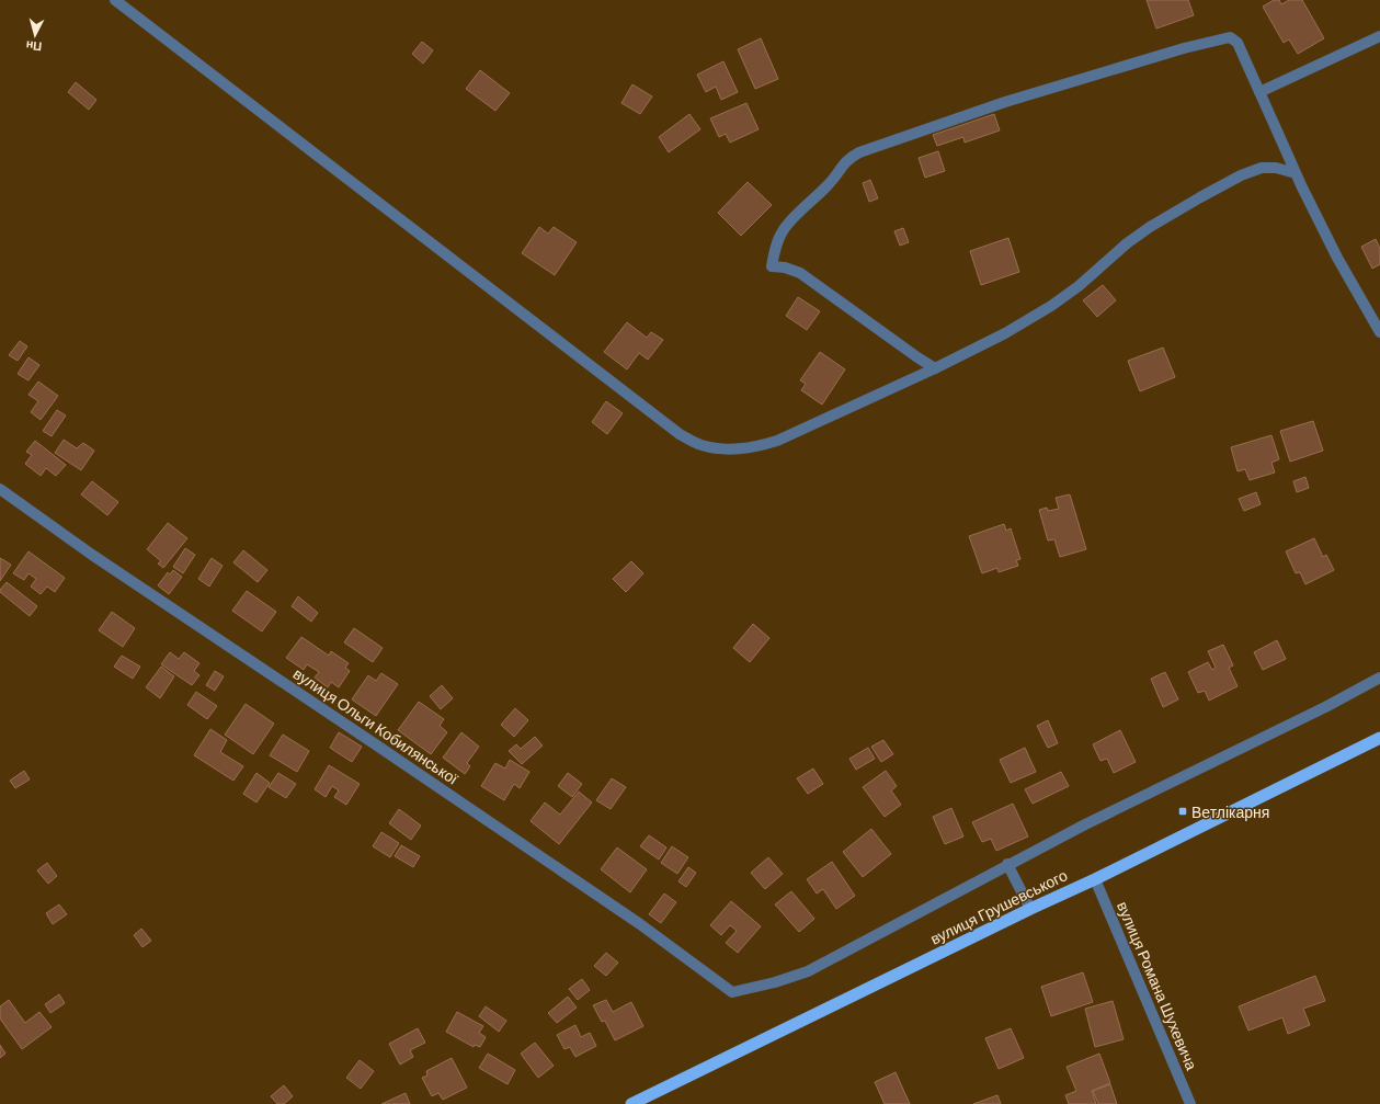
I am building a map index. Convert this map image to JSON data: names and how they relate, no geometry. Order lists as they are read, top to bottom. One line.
{"streets":{"highway":["вулиця Грушевського"],"street":["вулиця Ольги Кобилянської","вулиця Романа Шухевича"]},"crossings":[["вулиця Грушевського","вулиця Романа Шухевича"]],"places":{"transit":["Ветлікарня"]},"north":"bottom"}
